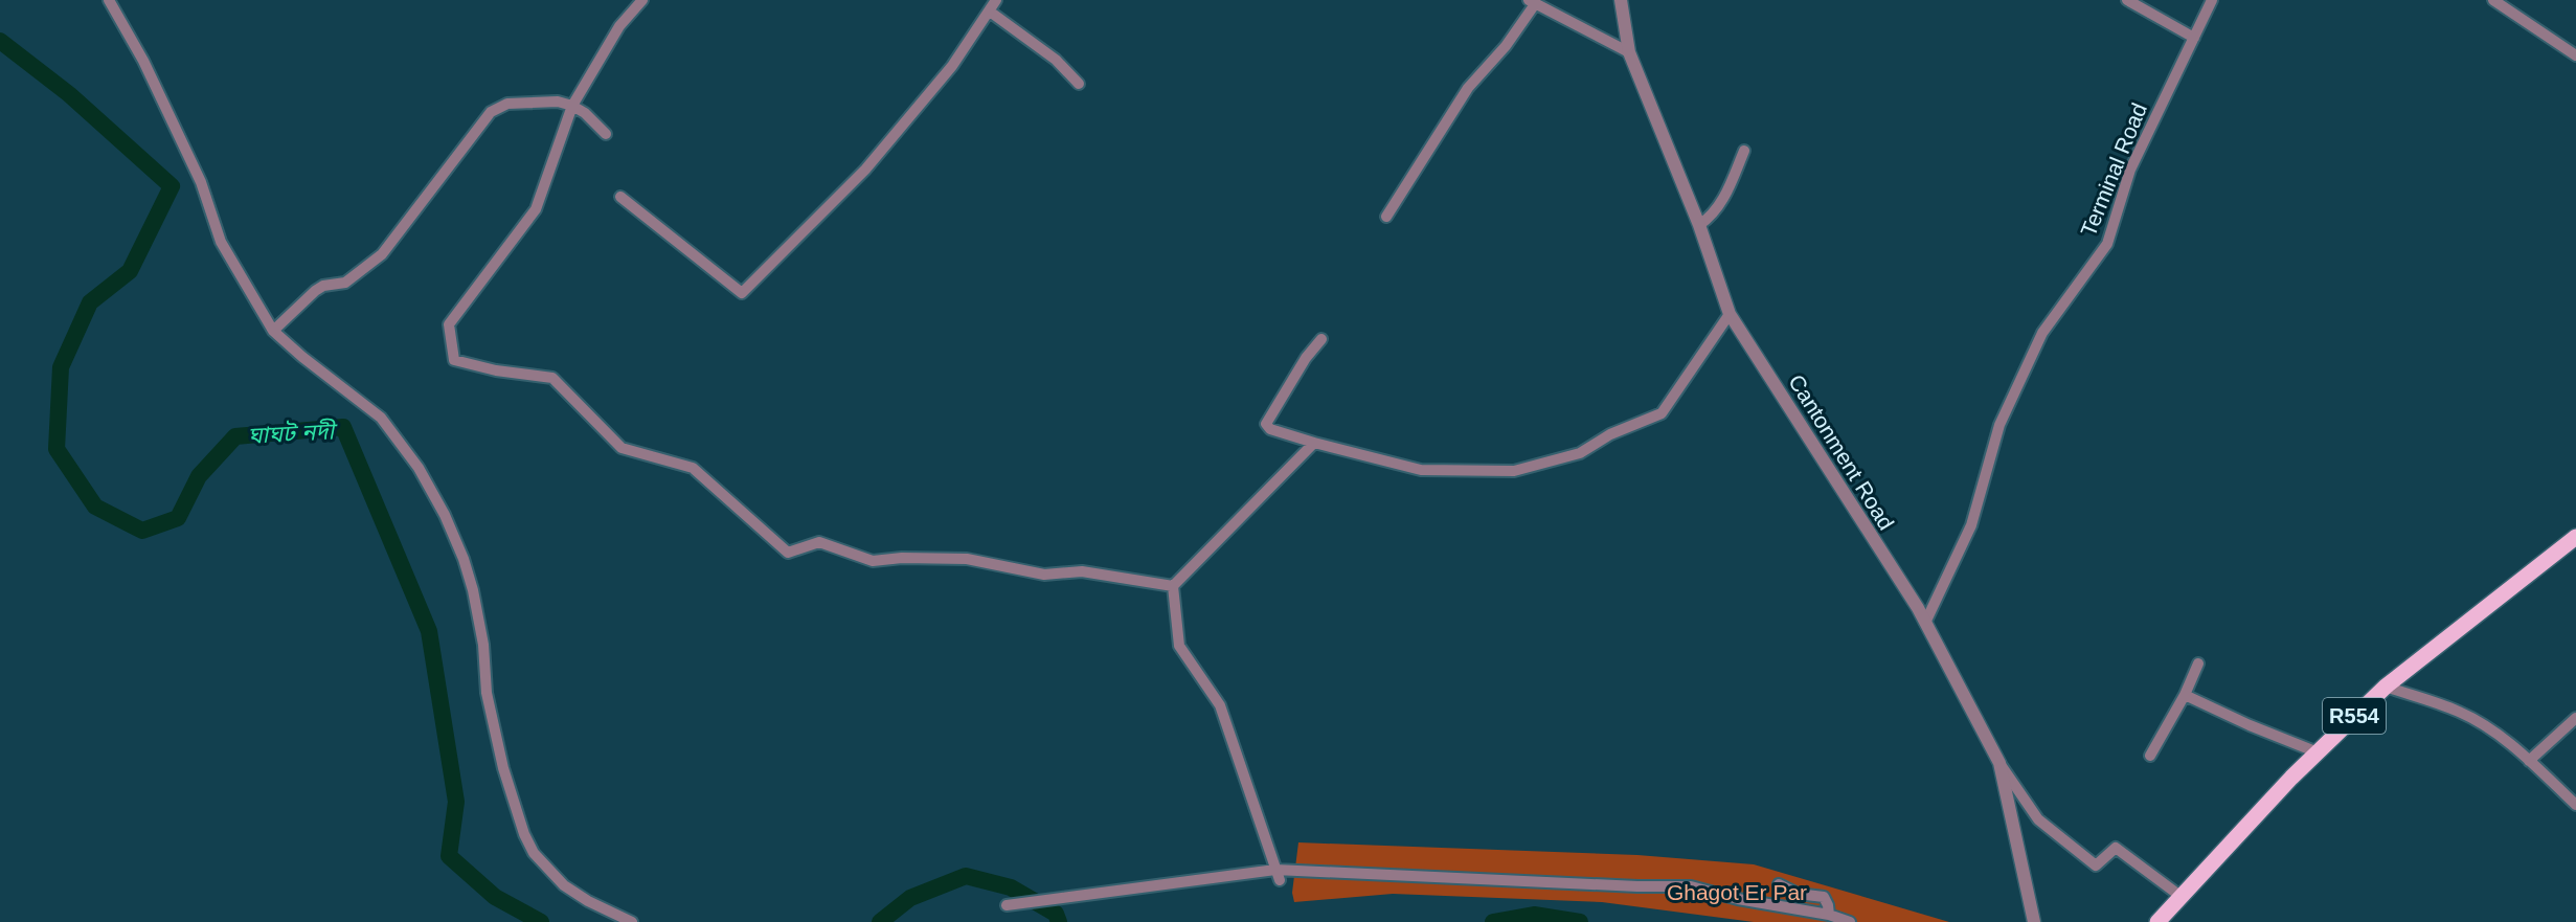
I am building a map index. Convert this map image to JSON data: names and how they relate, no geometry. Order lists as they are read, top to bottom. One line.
{"streets":{"main road":["R554"],"street":["Terminal Road","Cantonment Road"]},"crossings":[["Terminal Road","Cantonment Road"]],"water":["ঘাঘট নদী"],"parks":["Ghagot Er Par"]}
